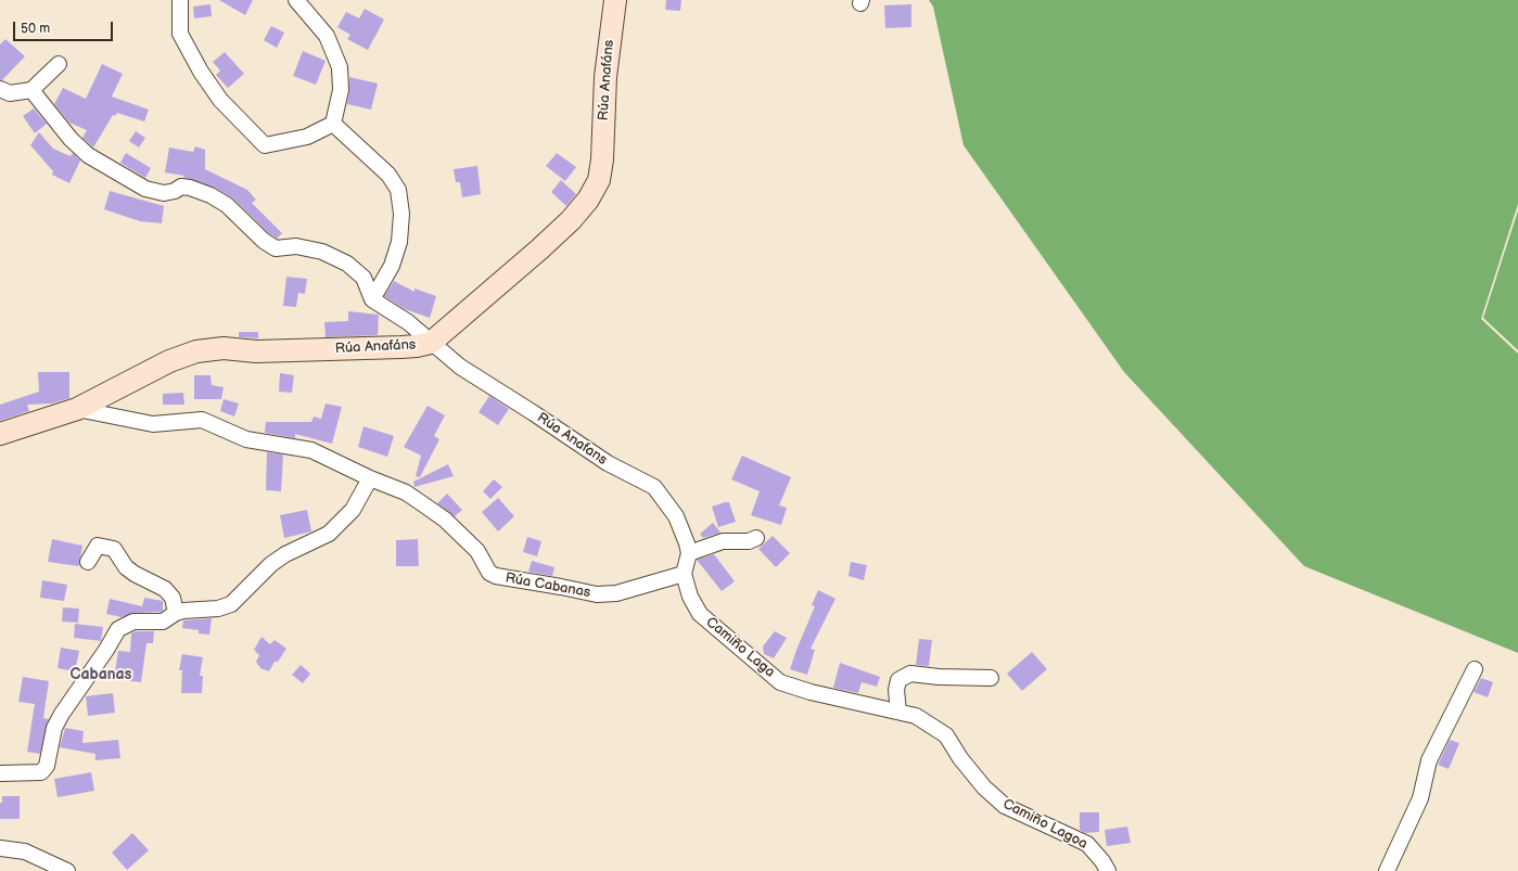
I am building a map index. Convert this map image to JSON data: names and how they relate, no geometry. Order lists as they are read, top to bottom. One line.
{"streets":{"street":["Rúa Anafáns","Rúa Anafans","Rúa Cabanas","Camiño Laga","Camiño Lagoa"]},"crossings":[["Rúa Anafáns","Rúa Anafans"],["Rúa Anafáns","Rúa Cabanas"],["Rúa Cabanas","Camiño Laga"],["Camiño Laga","Camiño Lagoa"]],"districts":["Cabanas"],"scale_bar":"50 m"}
